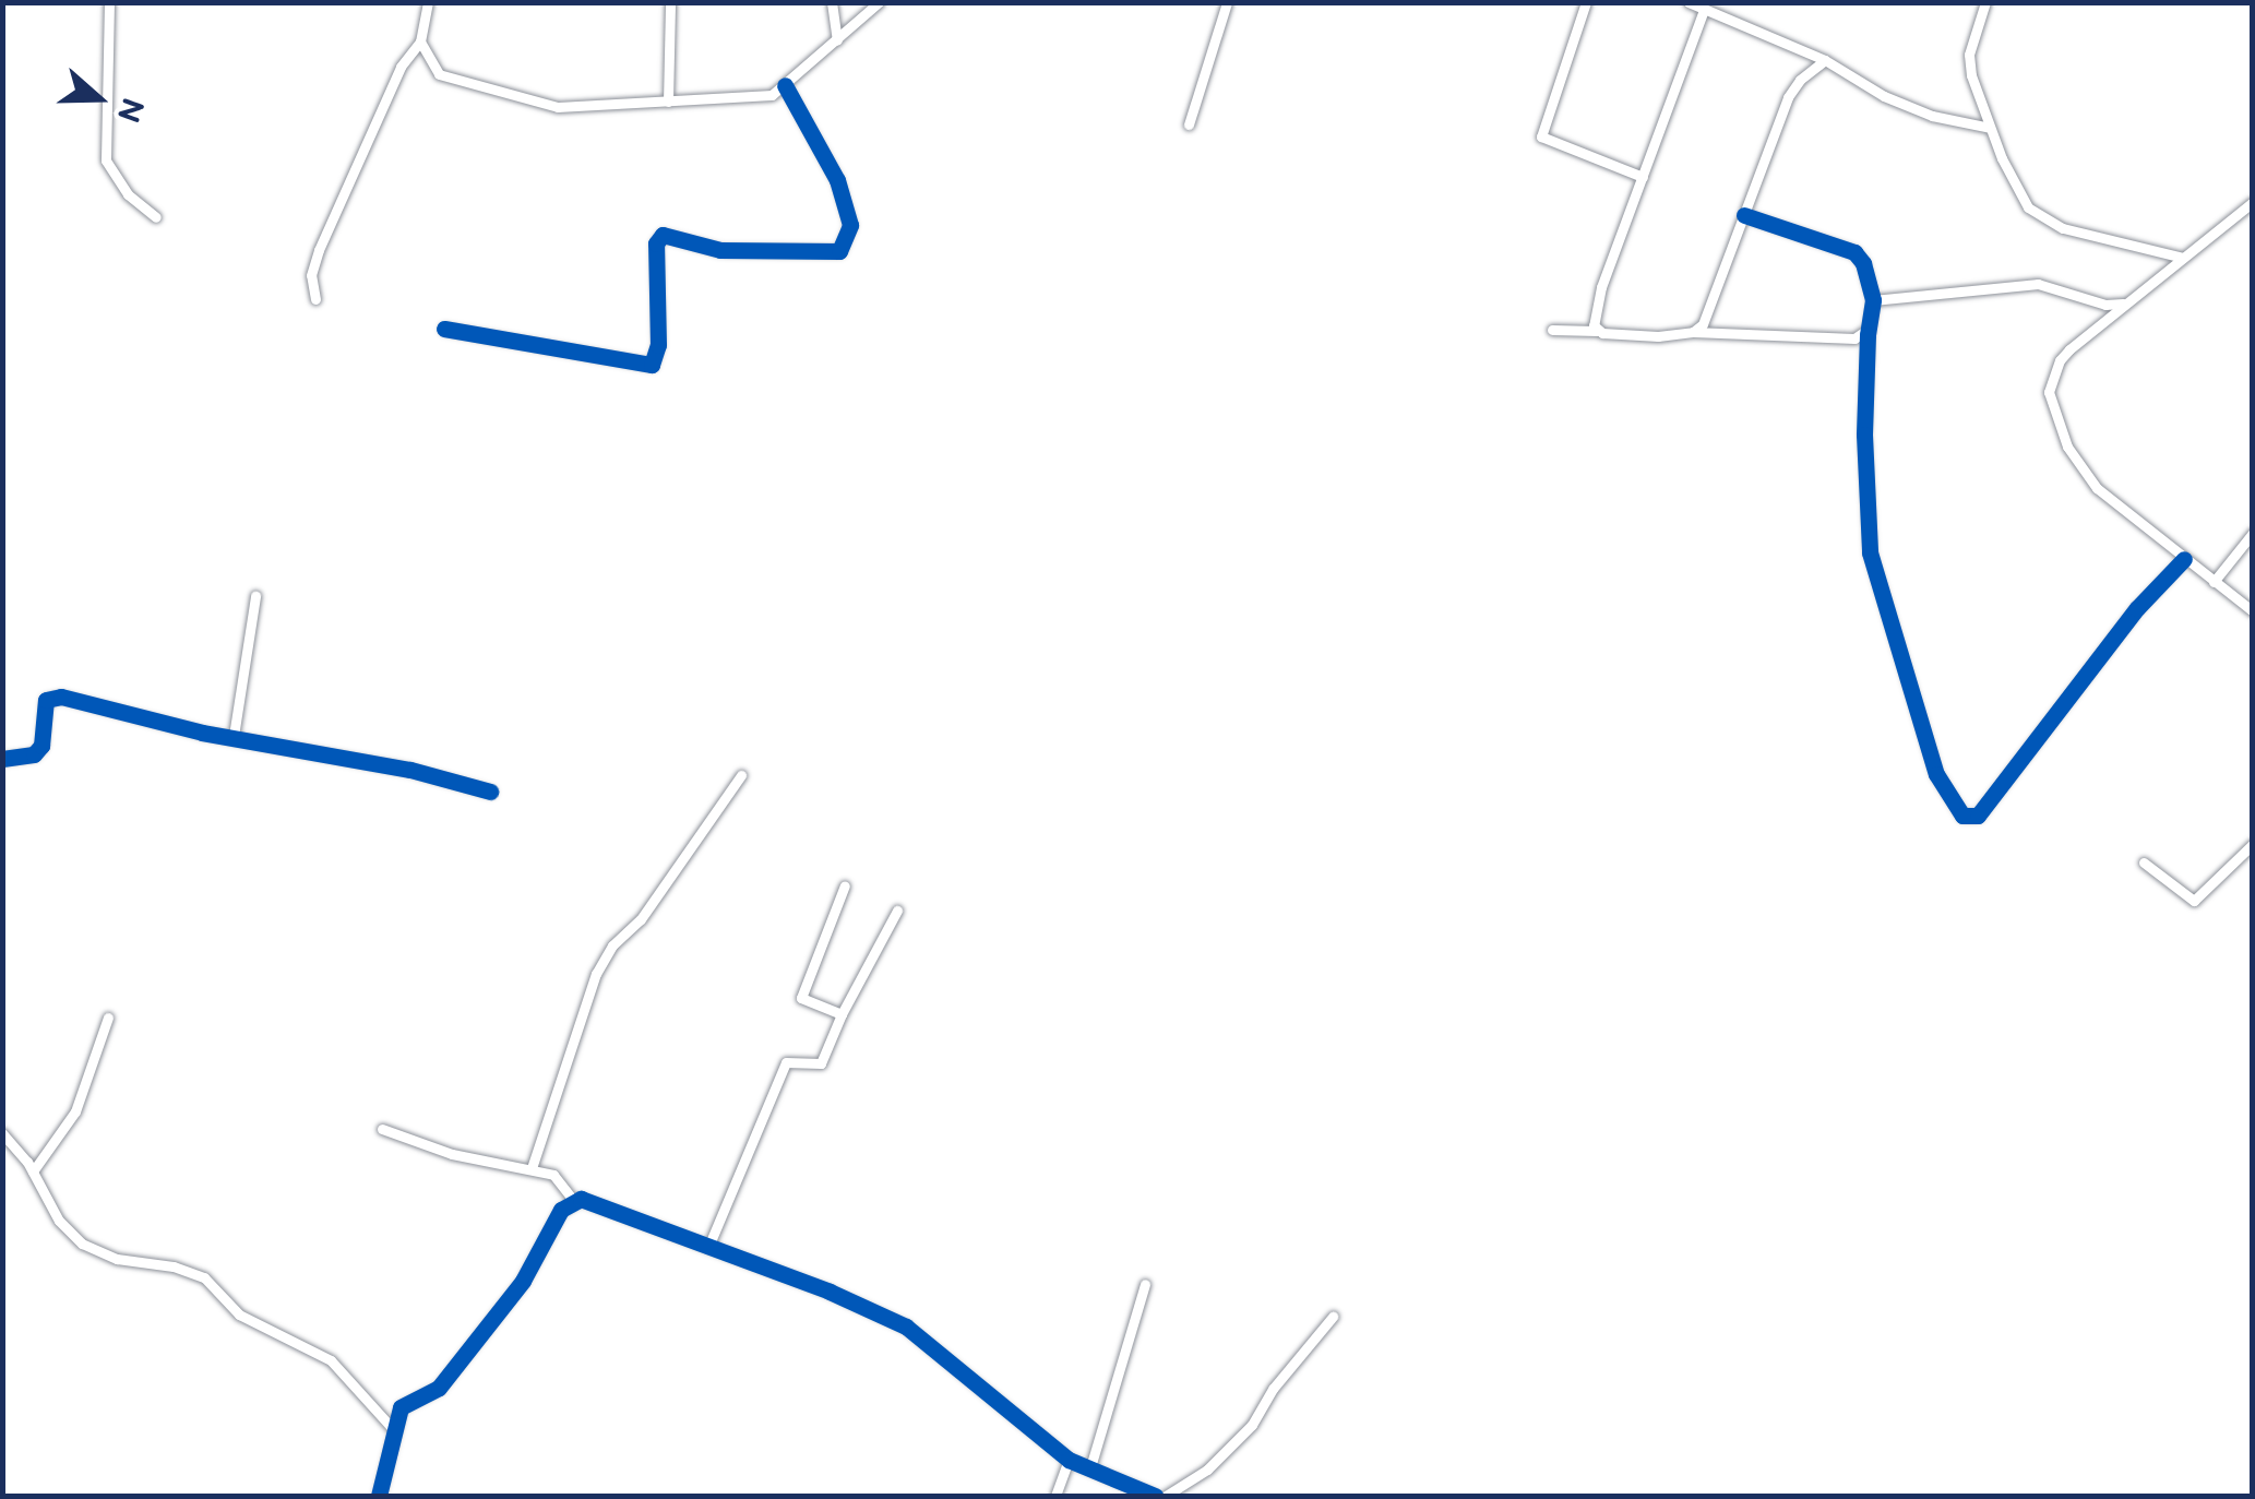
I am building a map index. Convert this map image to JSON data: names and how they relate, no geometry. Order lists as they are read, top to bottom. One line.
{"north":"right"}
